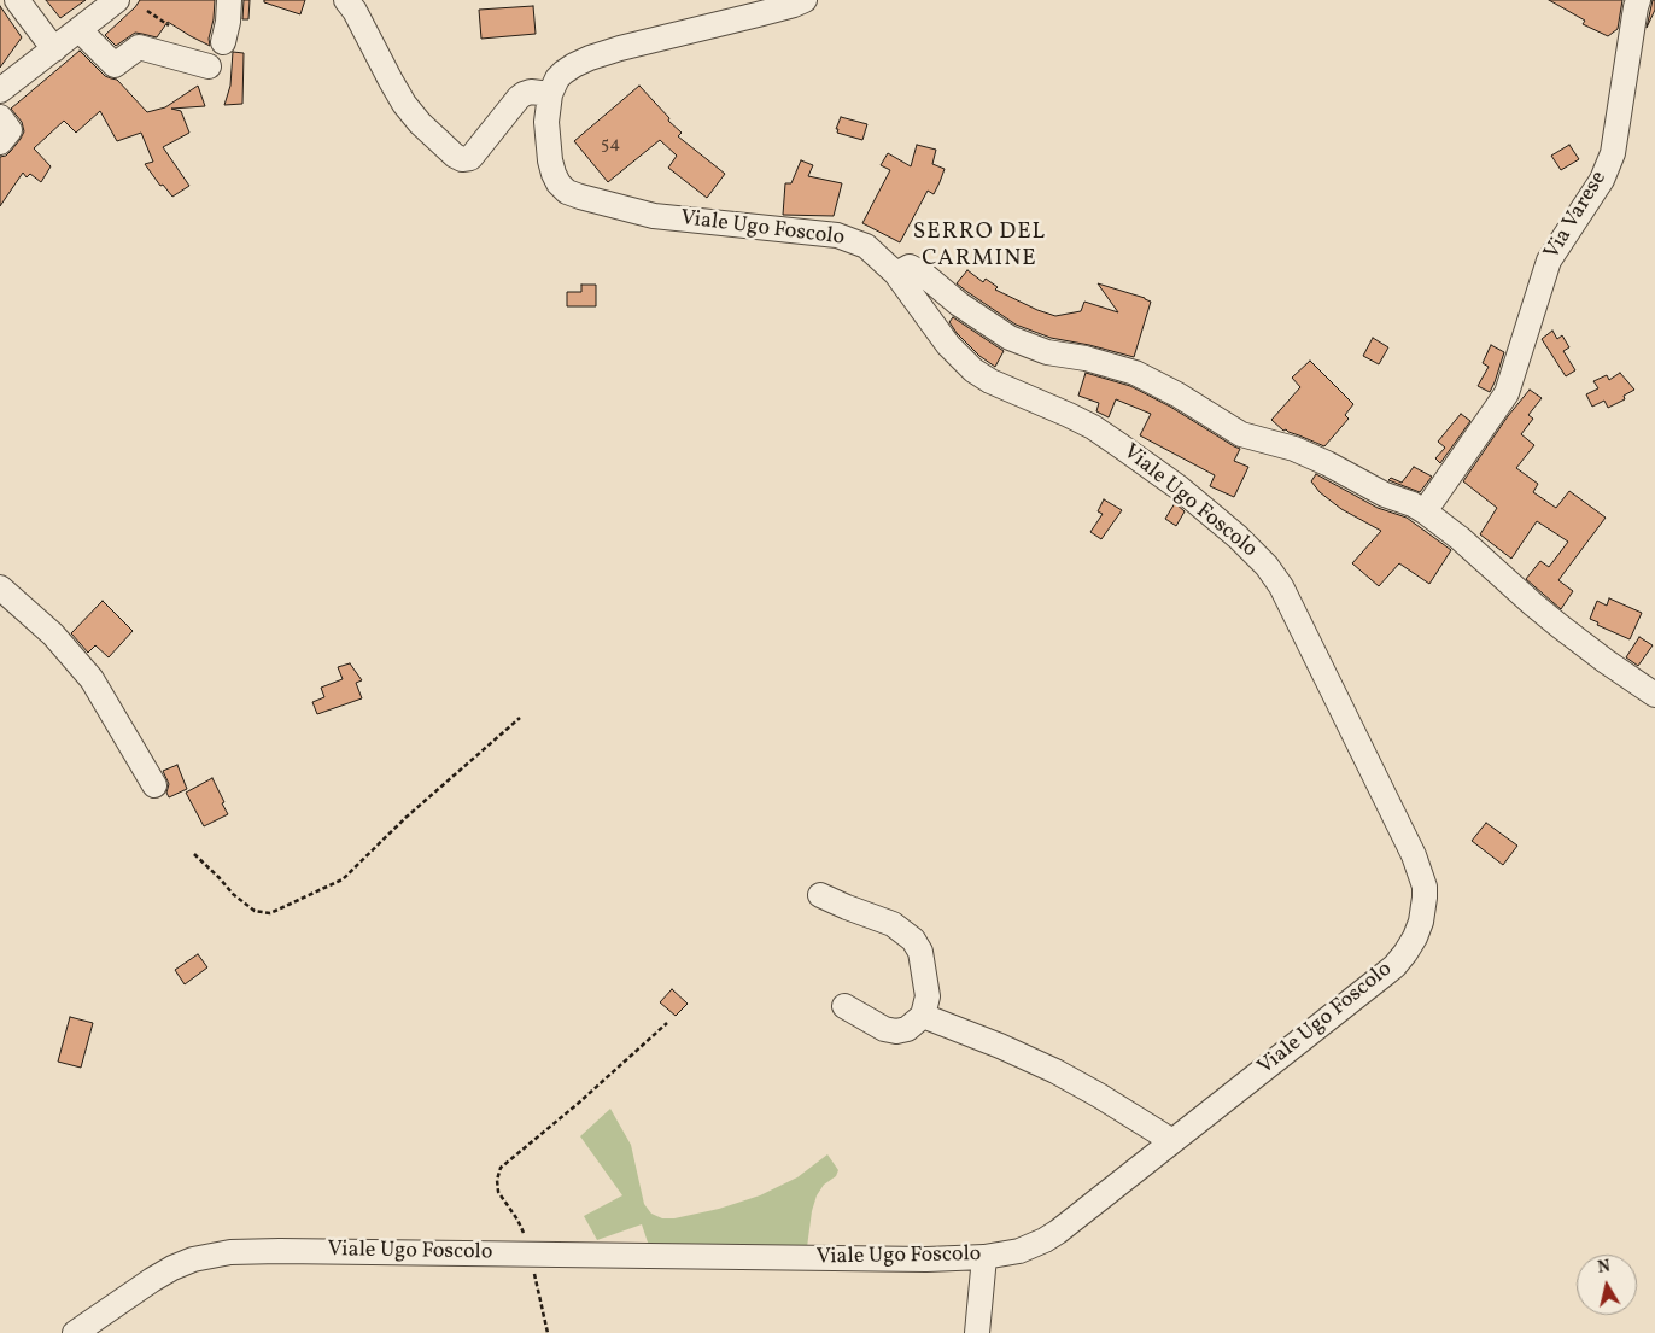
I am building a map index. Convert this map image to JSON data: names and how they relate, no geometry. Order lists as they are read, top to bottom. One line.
{"streets":{"street":["Via Varese","Viale Ugo Foscolo"]},"districts":["SERRO DEL CARMINE"],"house_numbers":["54"],"north":"top"}
